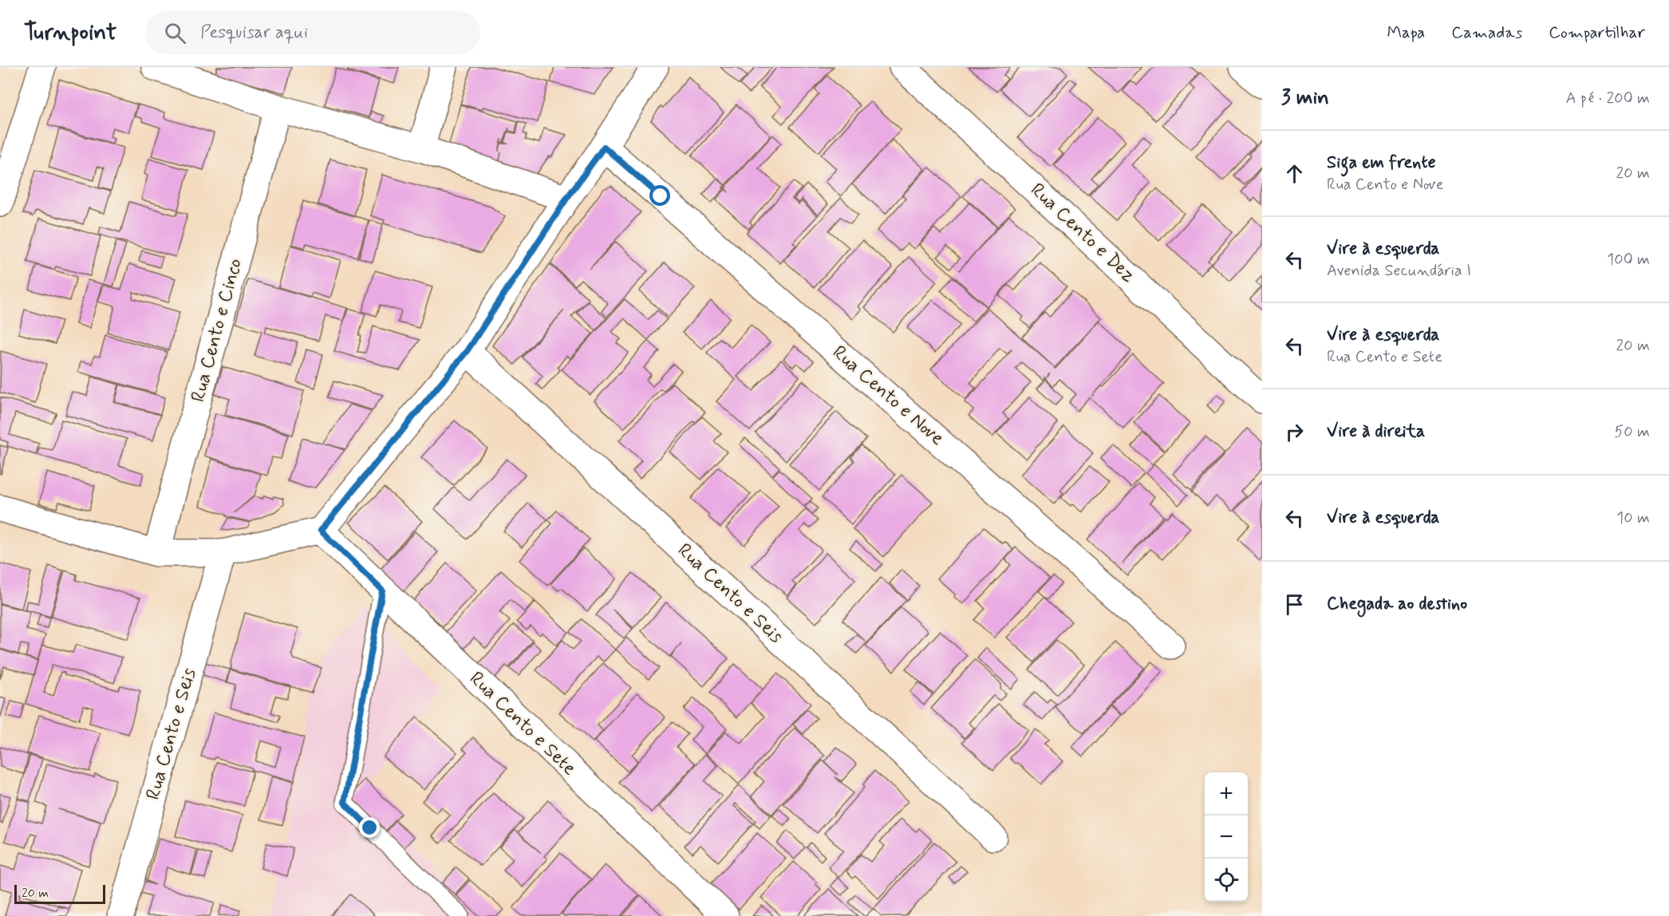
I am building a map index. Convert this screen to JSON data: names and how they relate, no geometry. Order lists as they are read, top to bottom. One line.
{"streets":{"street":["Rua Cento e Dez","Rua Cento e Cinco","Rua Cento e Nove","Rua Cento e Seis","Rua Cento e Sete"]},"scale_bar":"20 m","page":{"header":"Turnpoint","search":"Pesquisar aqui","nav":["Mapa","Camadas","Compartilhar"],"heading":["3 min","A pé · 200 m"],"list":[["Siga em frente","Rua Cento e Nove","20 m"],["Vire à esquerda","Avenida Secundária I","100 m"],["Vire à esquerda","Rua Cento e Sete","20 m"],["Vire à direita","50 m"],["Vire à esquerda","10 m"],"Chegada ao destino"],"map_buttons":["+","−"],"scale":"20 m"}}
